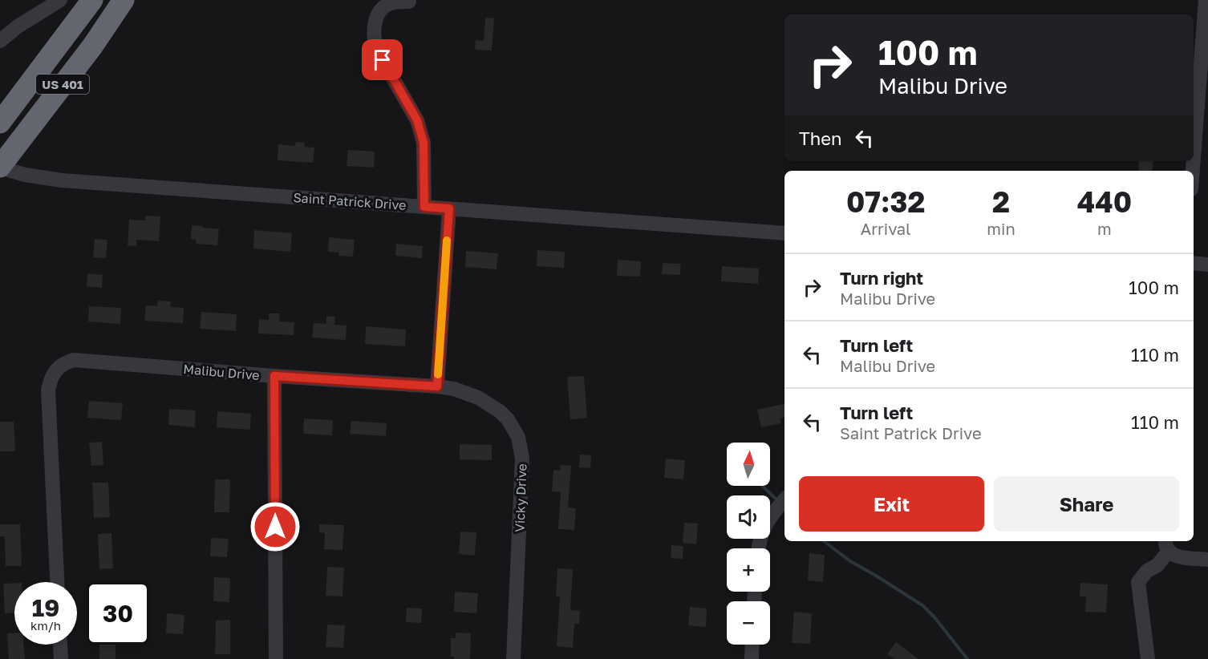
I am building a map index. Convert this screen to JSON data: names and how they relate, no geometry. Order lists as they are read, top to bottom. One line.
{"streets":{"highway":["US 401"],"street":["Saint Patrick Drive","Malibu Drive","Vicky Drive"]},"crossings":[["US 401","Saint Patrick Drive"],["Malibu Drive","Vicky Drive"]],"north":"top","page":{"turn":["100 m","Malibu Drive"],"then":"Then","eta":["07:32","Arrival","2","min","440","m"],"list":[{"name":"Turn right","note":"Malibu Drive","value":"100 m"},{"name":"Turn left","note":"Malibu Drive","value":"110 m"},{"name":"Turn left","note":"Saint Patrick Drive","value":"110 m"}],"map_buttons":["+","−"],"buttons":["Exit","Share"],"speed":"19 km/h","limit":"30"}}
